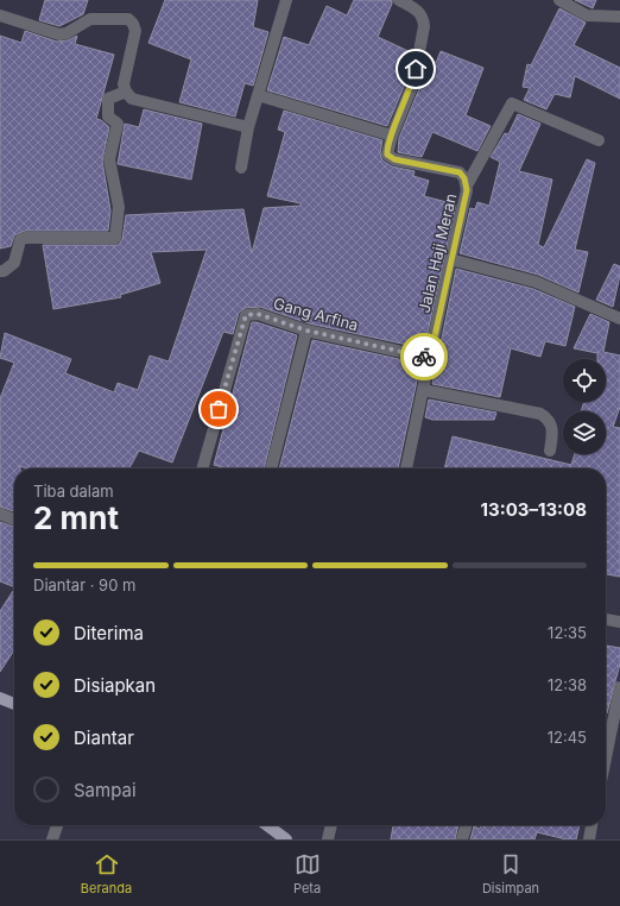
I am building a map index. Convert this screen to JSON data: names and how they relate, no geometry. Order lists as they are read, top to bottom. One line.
{"streets":{"street":["Jalan Haji Meran","Gang Arfina"]},"crossings":[["Jalan Haji Meran","Gang Arfina"]],"page":{"heading":["2 mnt","Tiba dalam","13:03–13:08"],"bar":"Diantar · 90 m","list":[["Diterima","12:35"],["Disiapkan","12:38"],["Diantar","12:45"],"Sampai"],"tabs":["Beranda","Peta","Disimpan"]}}
